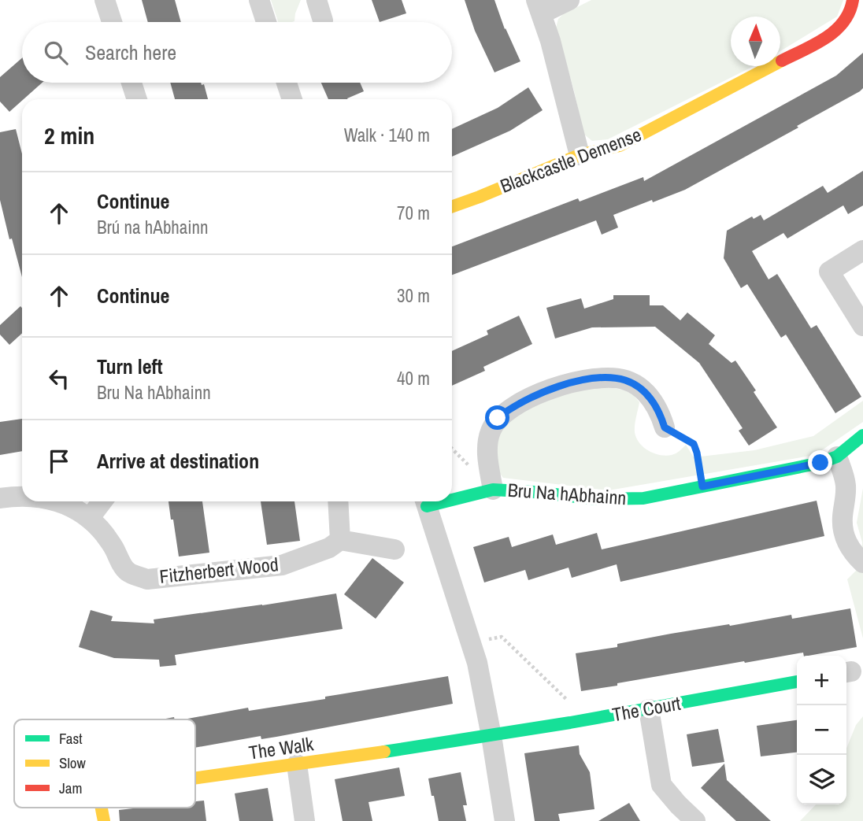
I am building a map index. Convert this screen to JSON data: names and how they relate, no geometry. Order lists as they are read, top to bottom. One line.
{"streets":{"street":["Blackcastle Demense","Bru Na hAbhainn","Fitzherbert Wood","The Court","The Walk"]},"crossings":[["The Court","The Walk"]],"legend":["Fast","Slow","Jam"],"north":"top","page":{"search":"Search here","heading":["2 min","Walk · 140 m"],"list":[["Continue","Brú na hAbhainn","70 m"],["Continue","30 m"],["Turn left","Bru Na hAbhainn","40 m"],"Arrive at destination"],"map_buttons":["+","−"]}}
